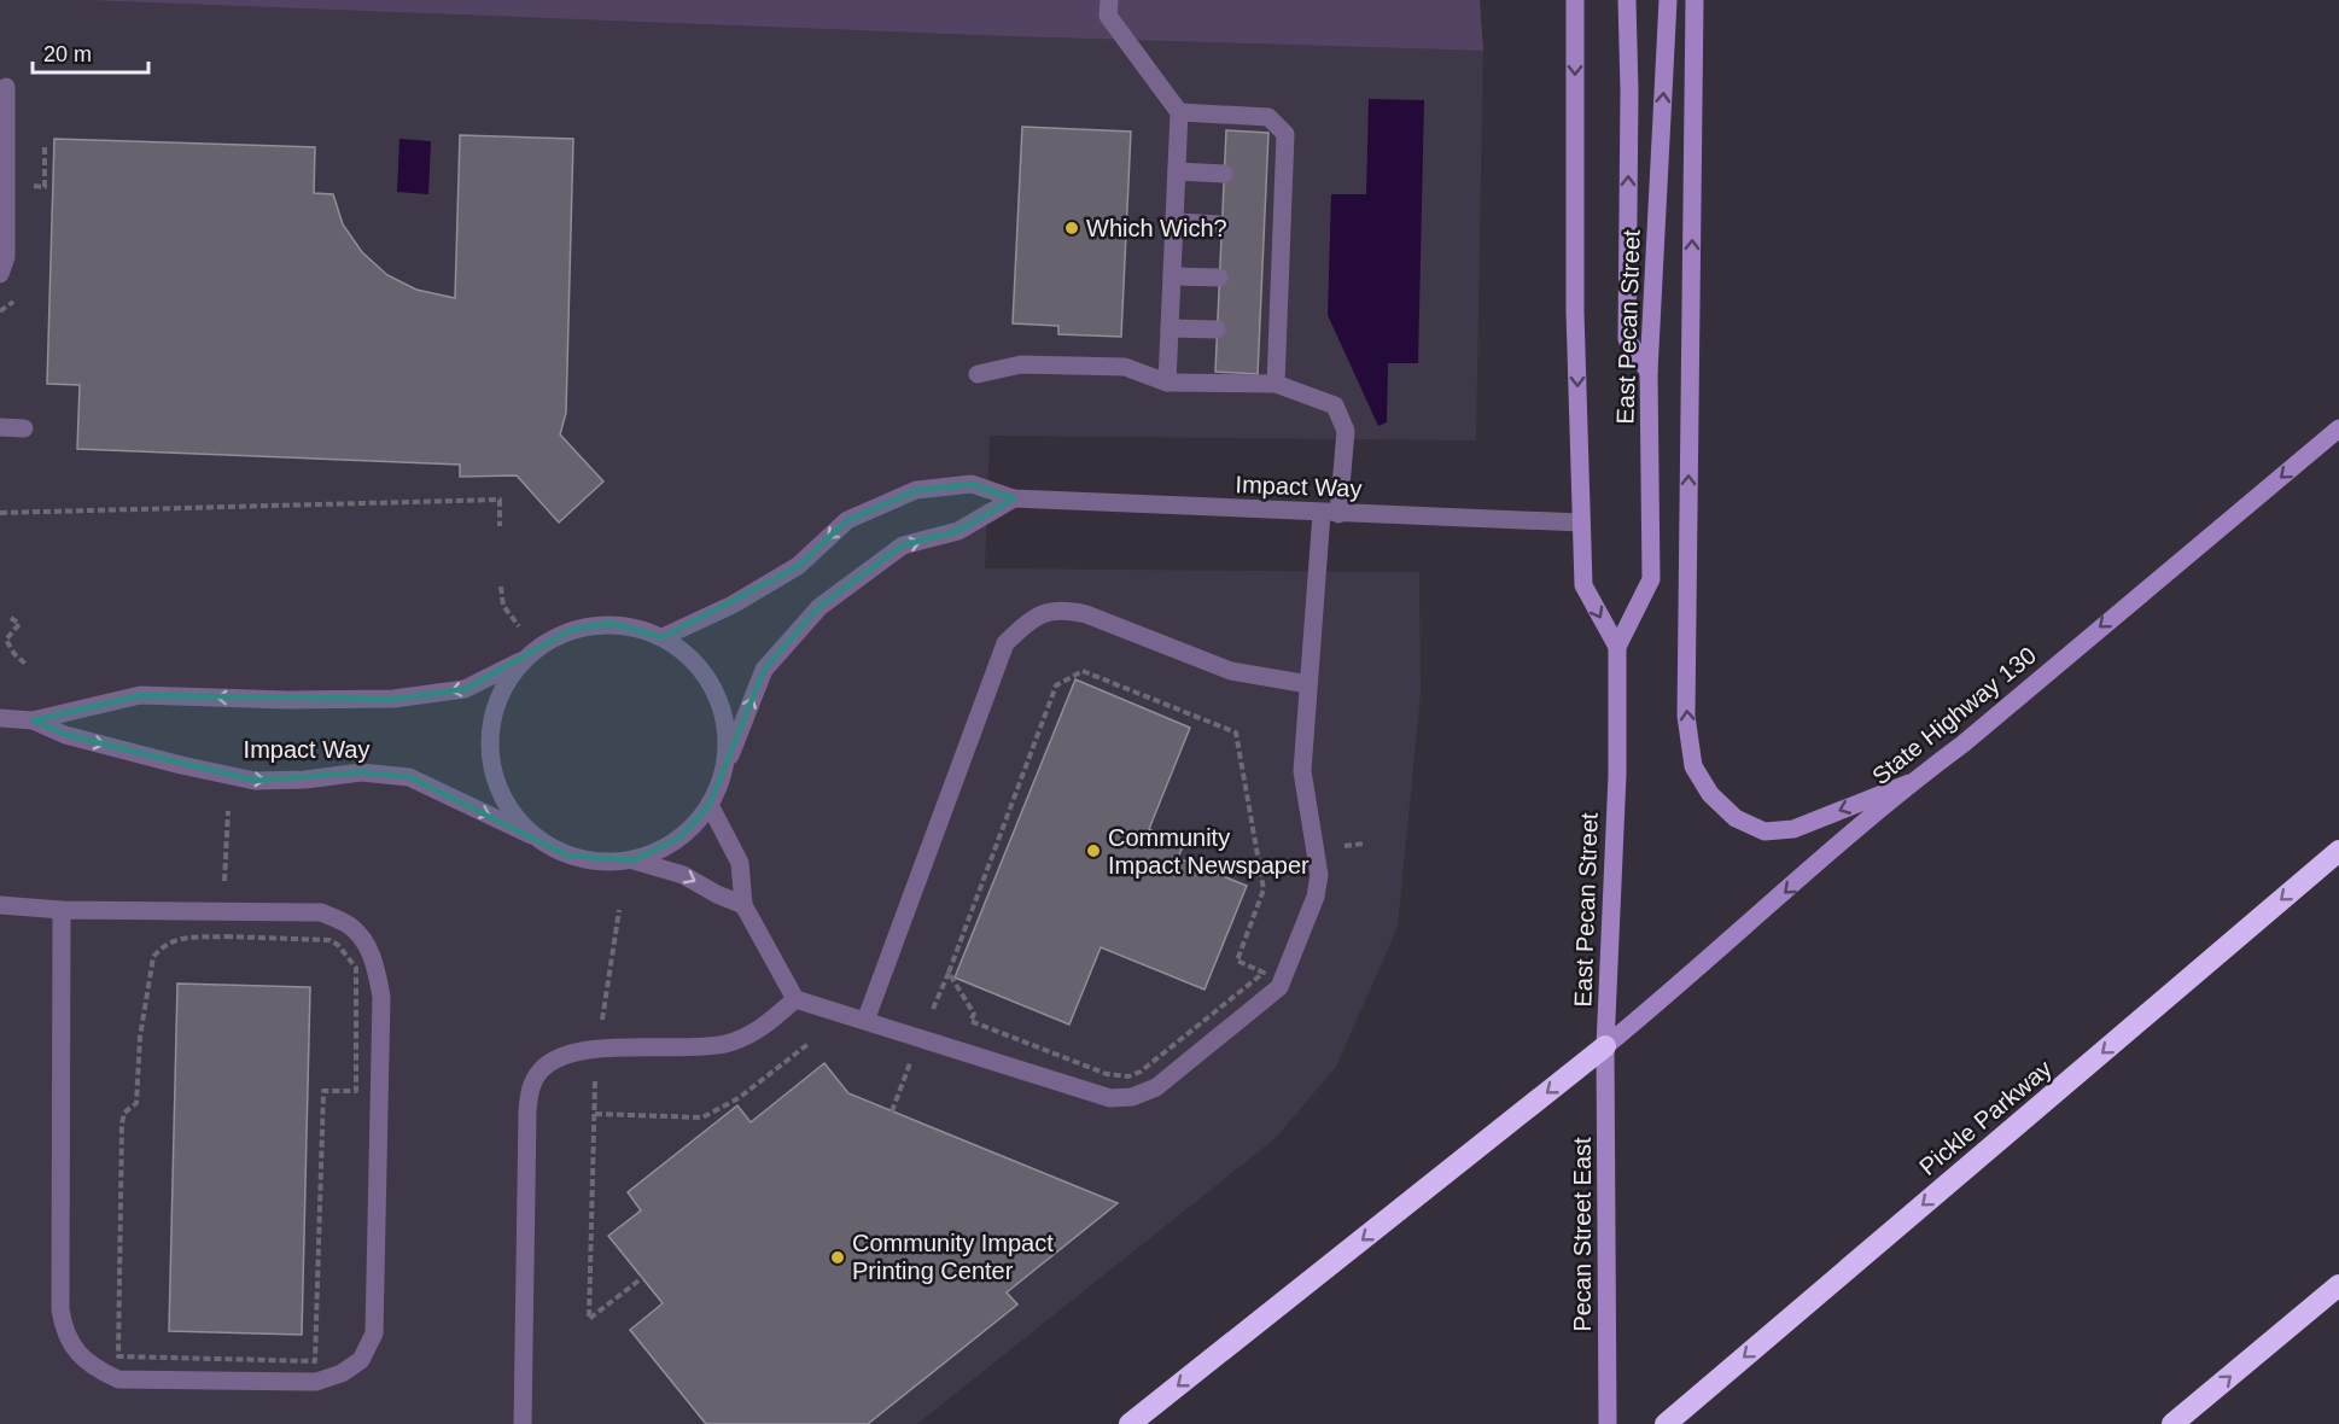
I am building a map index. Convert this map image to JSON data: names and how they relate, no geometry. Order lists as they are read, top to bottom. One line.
{"streets":{"highway":["Pickle Parkway"],"main road":["East Pecan Street","State Highway 130","Pecan Street East"],"street":["Impact Way"]},"crossings":[["East Pecan Street","Impact Way"],["East Pecan Street","State Highway 130"],["East Pecan Street","Pecan Street East"],["State Highway 130","Pecan Street East"]],"one_way":["State Highway 130","Pickle Parkway"],"places":["Which Wich?","Community Impact Newspaper","Community Impact Printing Center"],"scale_bar":"20 m"}
